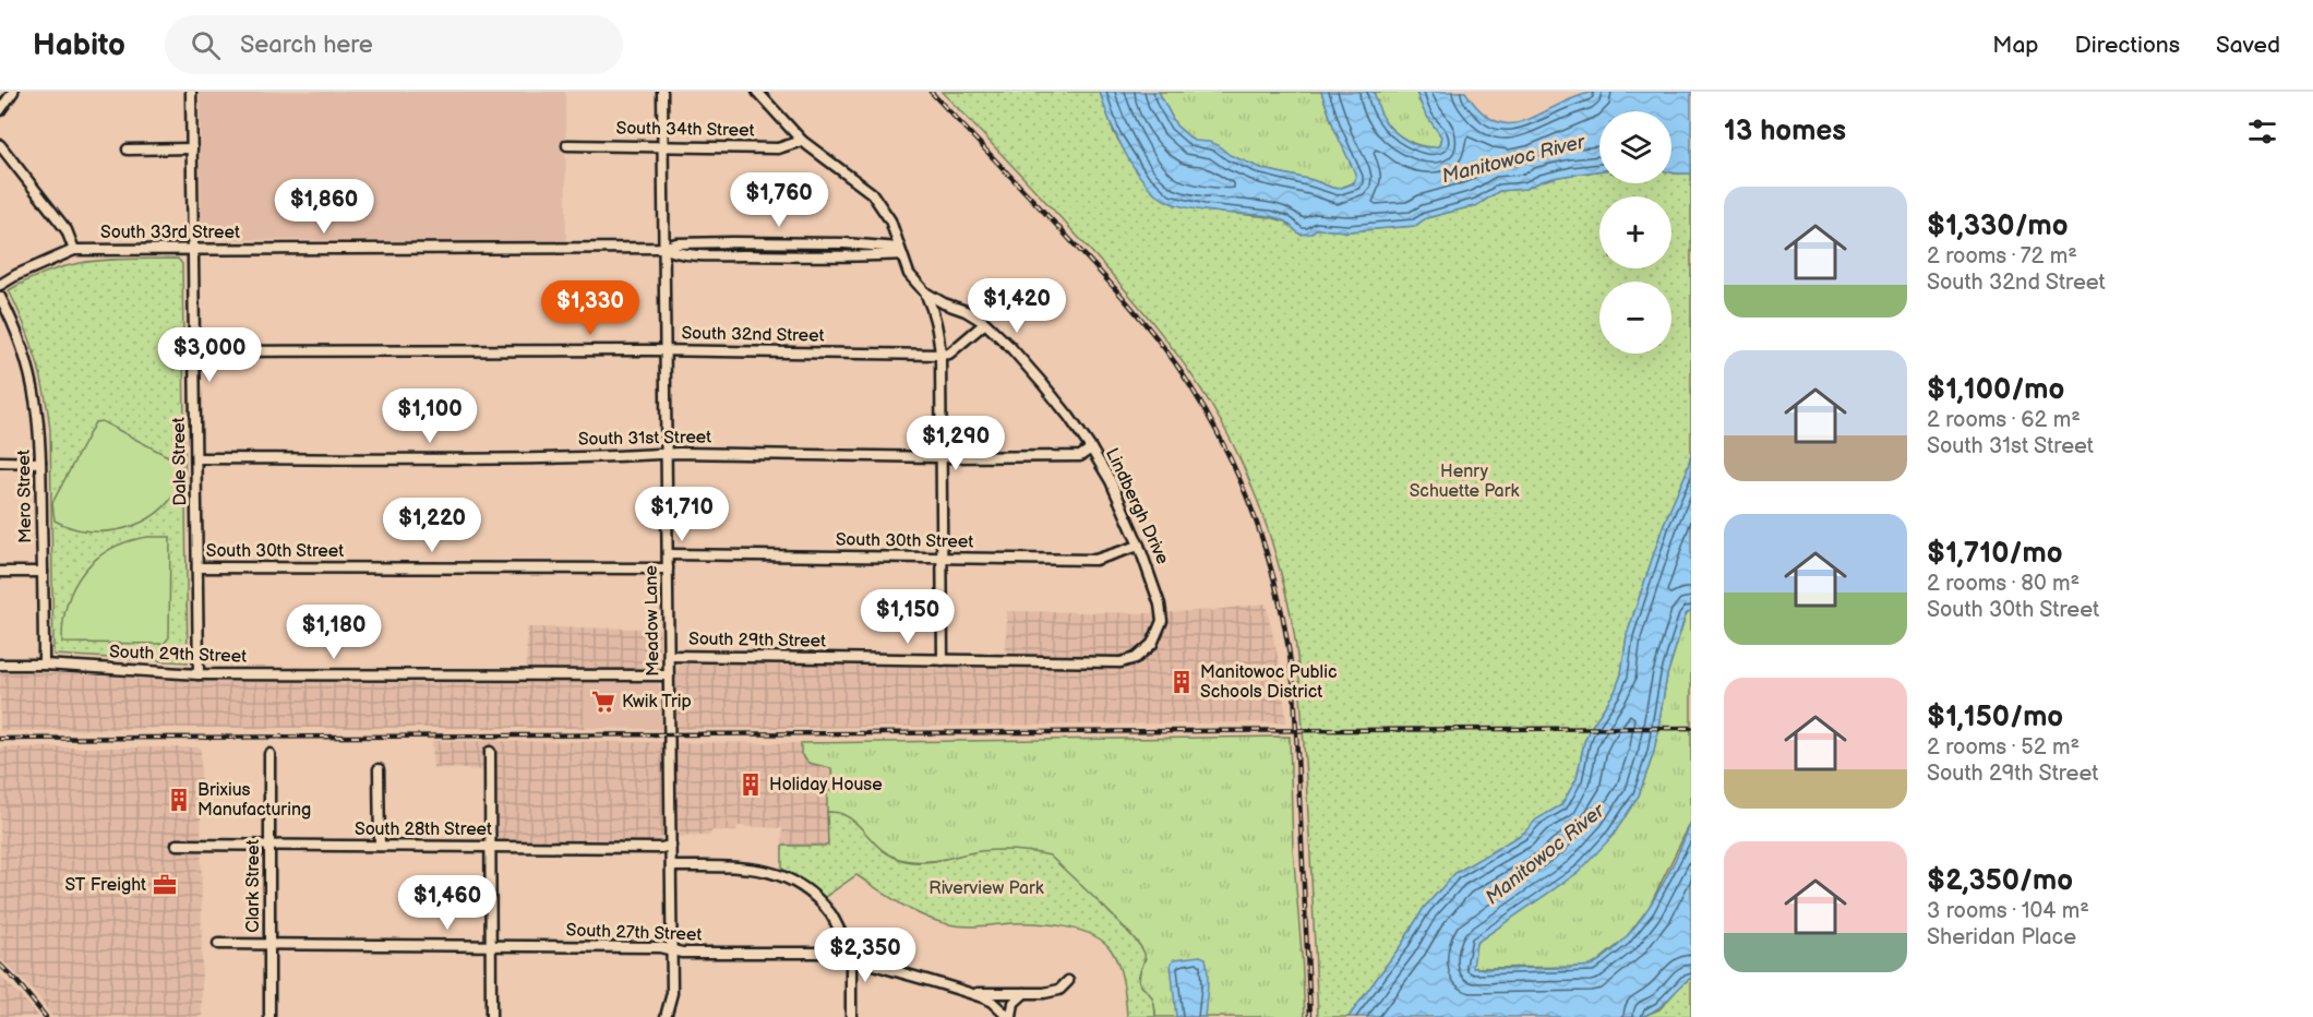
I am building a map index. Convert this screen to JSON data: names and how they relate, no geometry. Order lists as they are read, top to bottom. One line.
{"streets":{"street":["South 34th Street","South 33rd Street","South 32nd Street","South 31st Street","Dale Street","Mero Street","Lindbergh Drive","South 30th Street","Meadow Lane","South 29th Street","South 28th Street","Clark Street","South 27th Street"]},"crossings":[["South 34th Street","Lindbergh Drive"],["South 34th Street","Meadow Lane"],["South 33rd Street","Dale Street"],["South 33rd Street","Meadow Lane"],["South 32nd Street","Dale Street"],["South 32nd Street","Meadow Lane"],["South 31st Street","Dale Street"],["South 31st Street","Lindbergh Drive"],["South 31st Street","Meadow Lane"],["Dale Street","South 30th Street"],["Dale Street","South 29th Street"],["Mero Street","South 29th Street"],["Lindbergh Drive","South 30th Street"],["Lindbergh Drive","South 29th Street"],["South 30th Street","Meadow Lane"],["Meadow Lane","South 29th Street"],["Meadow Lane","South 28th Street"],["Meadow Lane","South 27th Street"],["South 28th Street","Clark Street"],["Clark Street","South 27th Street"]],"water":["Manitowoc River"],"parks":["Henry Schuette Park","Riverview Park"],"places":{"building":["Manitowoc Public Schools District","Holiday House","Brixius Manufacturing"],"supermarket":["Kwik Trip"],"office":["ST Freight"]},"page":{"header":"Habito","search":"Search here","nav":["Map","Directions","Saved"],"heading":"13 homes","map_buttons":["+","−"],"list":[{"name":"$1,330/mo","note":"2 rooms · 72 m² · South 32nd Street"},{"name":"$1,100/mo","note":"2 rooms · 62 m² · South 31st Street"},{"name":"$1,710/mo","note":"2 rooms · 80 m² · South 30th Street"},{"name":"$1,150/mo","note":"2 rooms · 52 m² · South 29th Street"},{"name":"$2,350/mo","note":"3 rooms · 104 m² · Sheridan Place"}],"price":["$1,760","$1,860","$1,420","$1,330","$3,000","$1,100","$1,290","$1,710","$1,220","$1,150","$1,180","$1,460","$2,350"]}}
